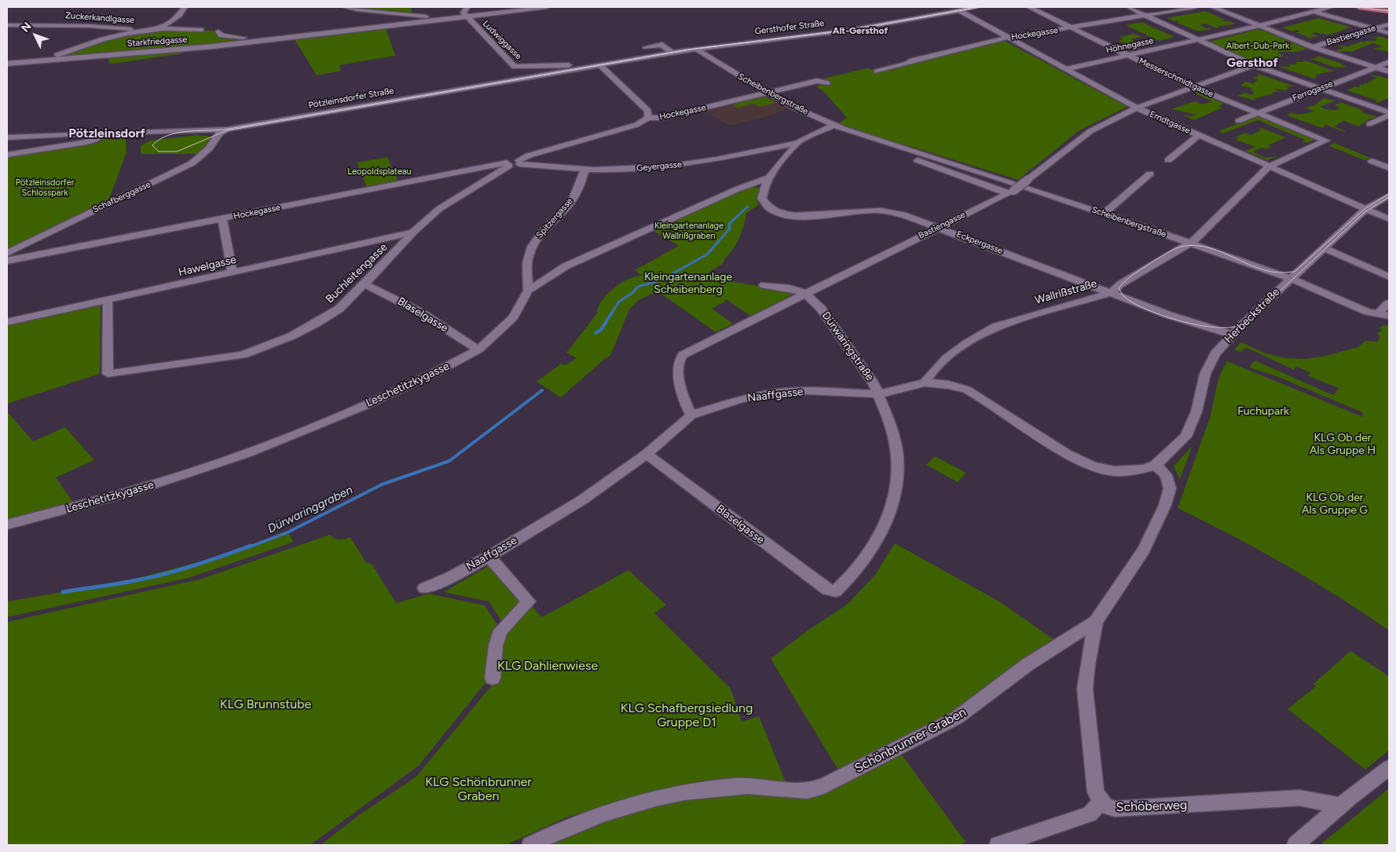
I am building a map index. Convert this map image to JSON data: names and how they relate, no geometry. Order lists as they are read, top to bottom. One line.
{"streets":{"street":["Zuckerkandlgasse","Gersthofer Straße","Hockegasse","Bastiengasse","Ludwiggasse","Starkfriedgasse","Höhnegasse","Messerschmidtgasse","Ferrogasse","Scheibenbergstraße","Pötzleinsdorfer Straße","Erndtgasse","Geyergasse","Schafberggasse","Spitzergasse","Eckpergasse","Hawelgasse","Buchleitengasse","Wallrißstraße","Blaselgasse","Herbeckstraße","Dürwaringstraße","Leschetitzkygasse","Naaffgasse","Schönbrunner Graben","Schöberweg"]},"crossings":[["Zuckerkandlgasse","Starkfriedgasse"],["Gersthofer Straße","Scheibenbergstraße"],["Gersthofer Straße","Pötzleinsdorfer Straße"],["Gersthofer Straße","Erndtgasse"],["Hockegasse","Messerschmidtgasse"],["Hockegasse","Scheibenbergstraße"],["Hockegasse","Erndtgasse"],["Hockegasse","Geyergasse"],["Hockegasse","Buchleitengasse"],["Bastiengasse","Messerschmidtgasse"],["Bastiengasse","Scheibenbergstraße"],["Bastiengasse","Erndtgasse"],["Bastiengasse","Eckpergasse"],["Bastiengasse","Dürwaringstraße"],["Bastiengasse","Naaffgasse"],["Ludwiggasse","Starkfriedgasse"],["Ludwiggasse","Pötzleinsdorfer Straße"],["Höhnegasse","Messerschmidtgasse"],["Höhnegasse","Erndtgasse"],["Messerschmidtgasse","Ferrogasse"],["Messerschmidtgasse","Wallrißstraße"],["Scheibenbergstraße","Pötzleinsdorfer Straße"],["Scheibenbergstraße","Eckpergasse"],["Scheibenbergstraße","Wallrißstraße"],["Scheibenbergstraße","Herbeckstraße"],["Pötzleinsdorfer Straße","Schafberggasse"],["Erndtgasse","Wallrißstraße"],["Erndtgasse","Herbeckstraße"],["Geyergasse","Spitzergasse"],["Geyergasse","Eckpergasse"],["Geyergasse","Buchleitengasse"],["Spitzergasse","Leschetitzkygasse"],["Eckpergasse","Wallrißstraße"],["Eckpergasse","Herbeckstraße"],["Eckpergasse","Leschetitzkygasse"],["Hawelgasse","Buchleitengasse"],["Buchleitengasse","Blaselgasse"],["Wallrißstraße","Naaffgasse"],["Blaselgasse","Dürwaringstraße"],["Blaselgasse","Leschetitzkygasse"],["Blaselgasse","Naaffgasse"],["Herbeckstraße","Naaffgasse"],["Herbeckstraße","Schönbrunner Graben"],["Dürwaringstraße","Naaffgasse"],["Naaffgasse","Schönbrunner Graben"],["Schönbrunner Graben","Schöberweg"]],"districts":["Alt-Gersthof","Gersthof","Pötzleinsdorf"],"water":["Dürwaringgraben"],"parks":["Albert-Dub-Park","Leopoldsplateau","Pötzleinsdorfer Schlosspark","Kleingartenanlage Wallrißgraben","Kleingartenanlage Scheibenberg","Fuchupark","KLG Ob der Als Gruppe H","KLG Ob der Als Gruppe G","KLG Dahlienwiese","KLG Brunnstube","KLG Schafbergsiedlung Gruppe D1","KLG Schönbrunner Graben"],"north":"top left"}
